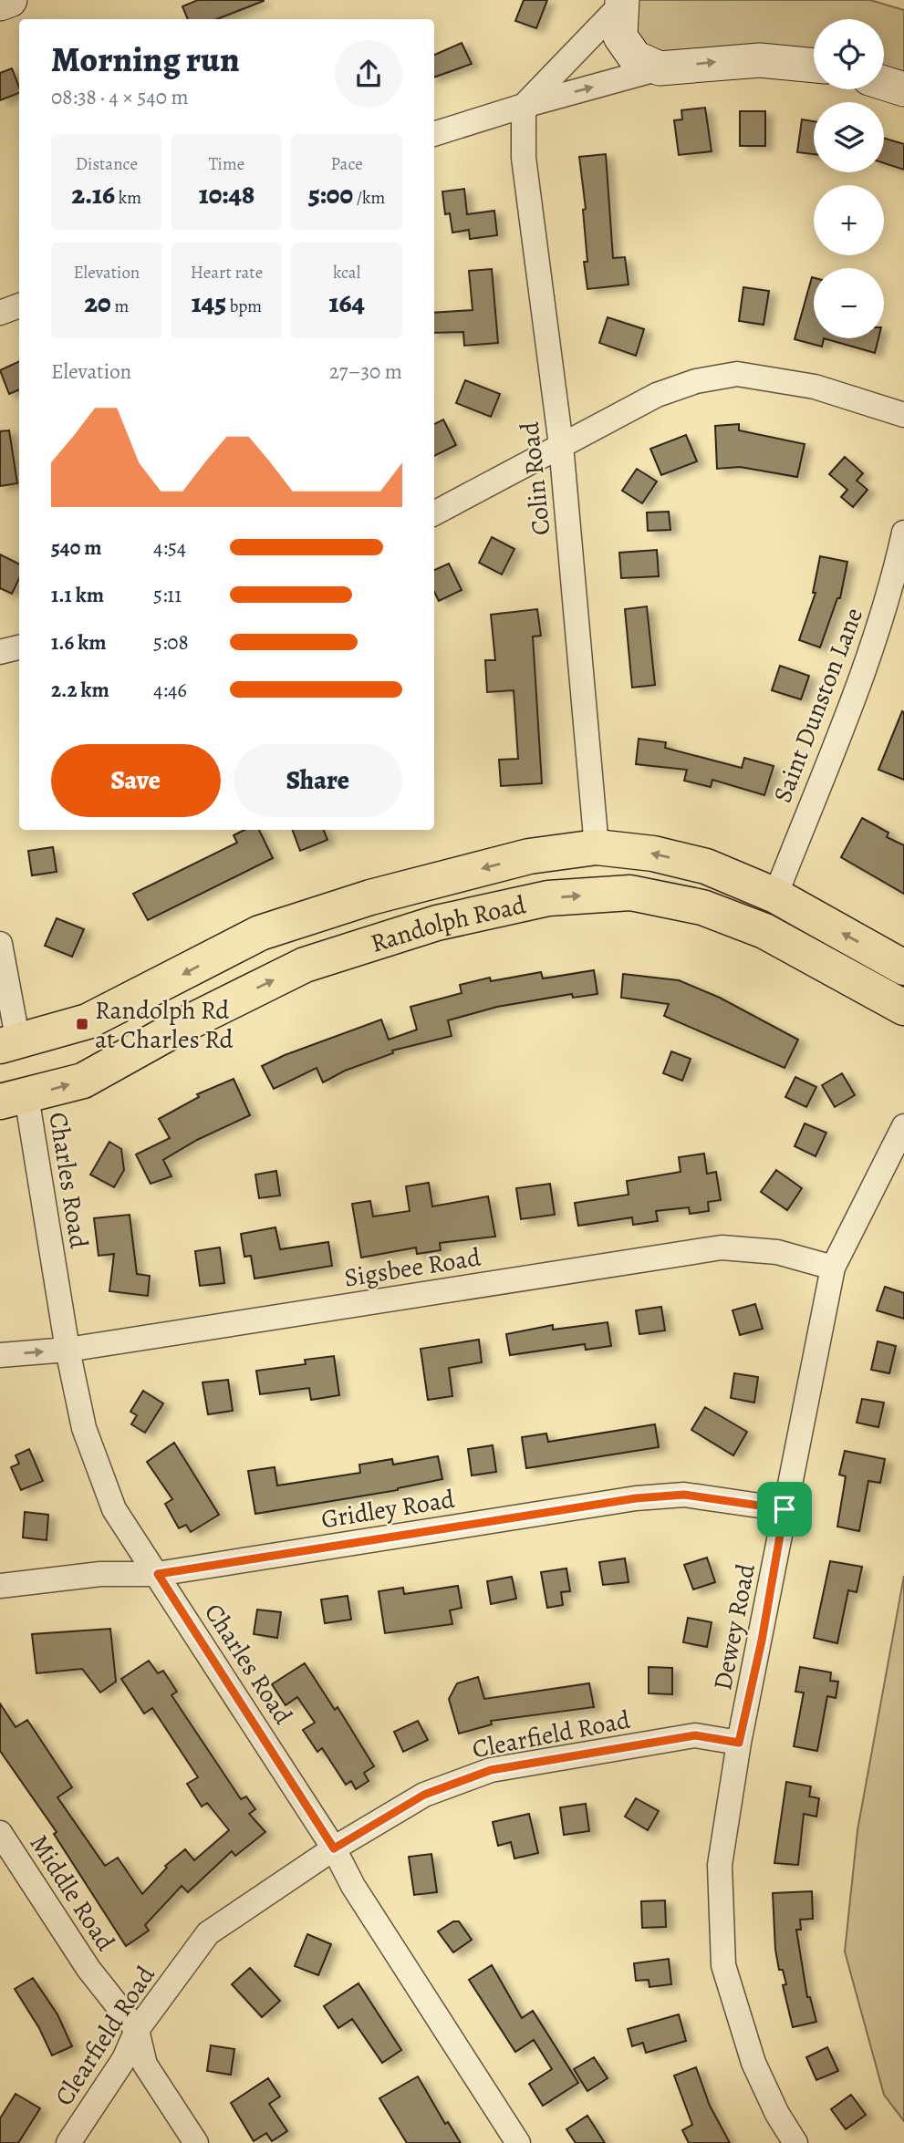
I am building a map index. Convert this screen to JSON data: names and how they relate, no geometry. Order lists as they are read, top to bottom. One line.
{"streets":{"main road":["Randolph Road"],"street":["Colin Road","Saint Dunston Lane","Charles Road","Sigsbee Road","Gridley Road","Dewey Road","Clearfield Road","Middle Road"]},"crossings":[["Colin Road","Randolph Road"],["Saint Dunston Lane","Randolph Road"],["Randolph Road","Charles Road"],["Charles Road","Sigsbee Road"],["Charles Road","Gridley Road"],["Charles Road","Clearfield Road"],["Sigsbee Road","Dewey Road"],["Gridley Road","Dewey Road"],["Dewey Road","Clearfield Road"],["Clearfield Road","Middle Road"]],"places":{"transit":["Randolph Rd at Charles Rd"]},"page":{"map_buttons":["+","−"],"heading":["Morning run","08:38 · 4 × 540 m"],"stats":[["Distance","2.16 km"],["Time","10:48"],["Pace","5:00 /km"],["Elevation","20 m"],["Heart rate","145 bpm"],["kcal","164"]],"chart":["Elevation","27–30 m"],"list":[{"name":"540 m","note":"4:54"},{"name":"1.1 km","note":"5:11"},{"name":"1.6 km","note":"5:08"},{"name":"2.2 km","note":"4:46"}],"buttons":["Save","Share"]}}
